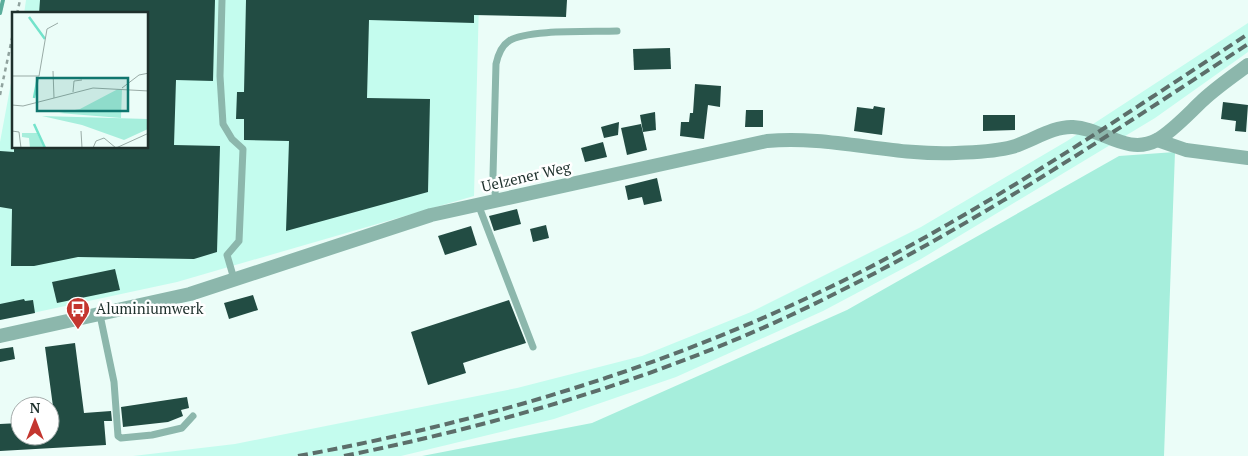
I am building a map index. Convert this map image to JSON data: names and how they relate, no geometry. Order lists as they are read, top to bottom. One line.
{"streets":{"street":["Uelzener Weg"]},"places":{"bus stop":["Aluminiumwerk"]},"north":"top"}
